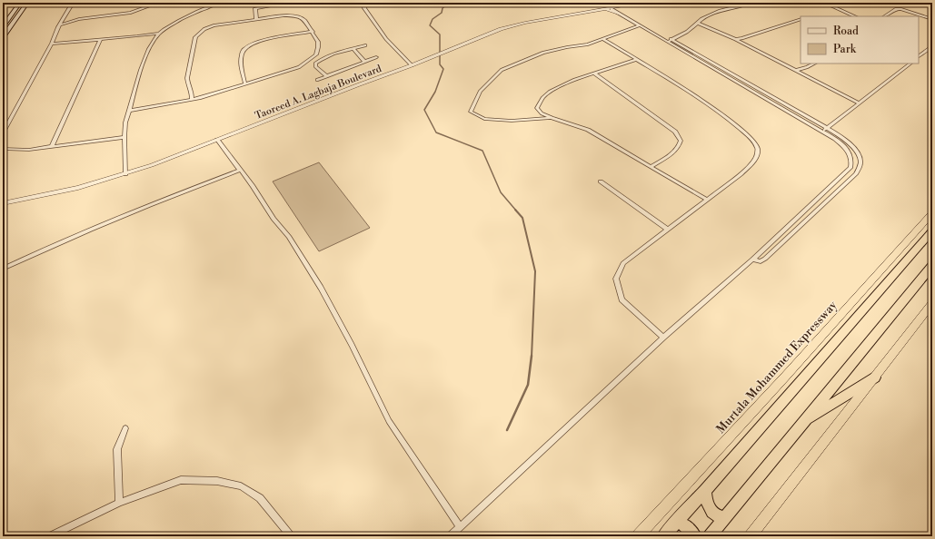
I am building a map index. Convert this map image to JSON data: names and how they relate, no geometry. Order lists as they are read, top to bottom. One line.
{"streets":{"highway":["Murtala Mohammed Expressway"],"street":["Taoreed A. Lagbaja Boulevard"]},"legend":["Road","Park"]}
